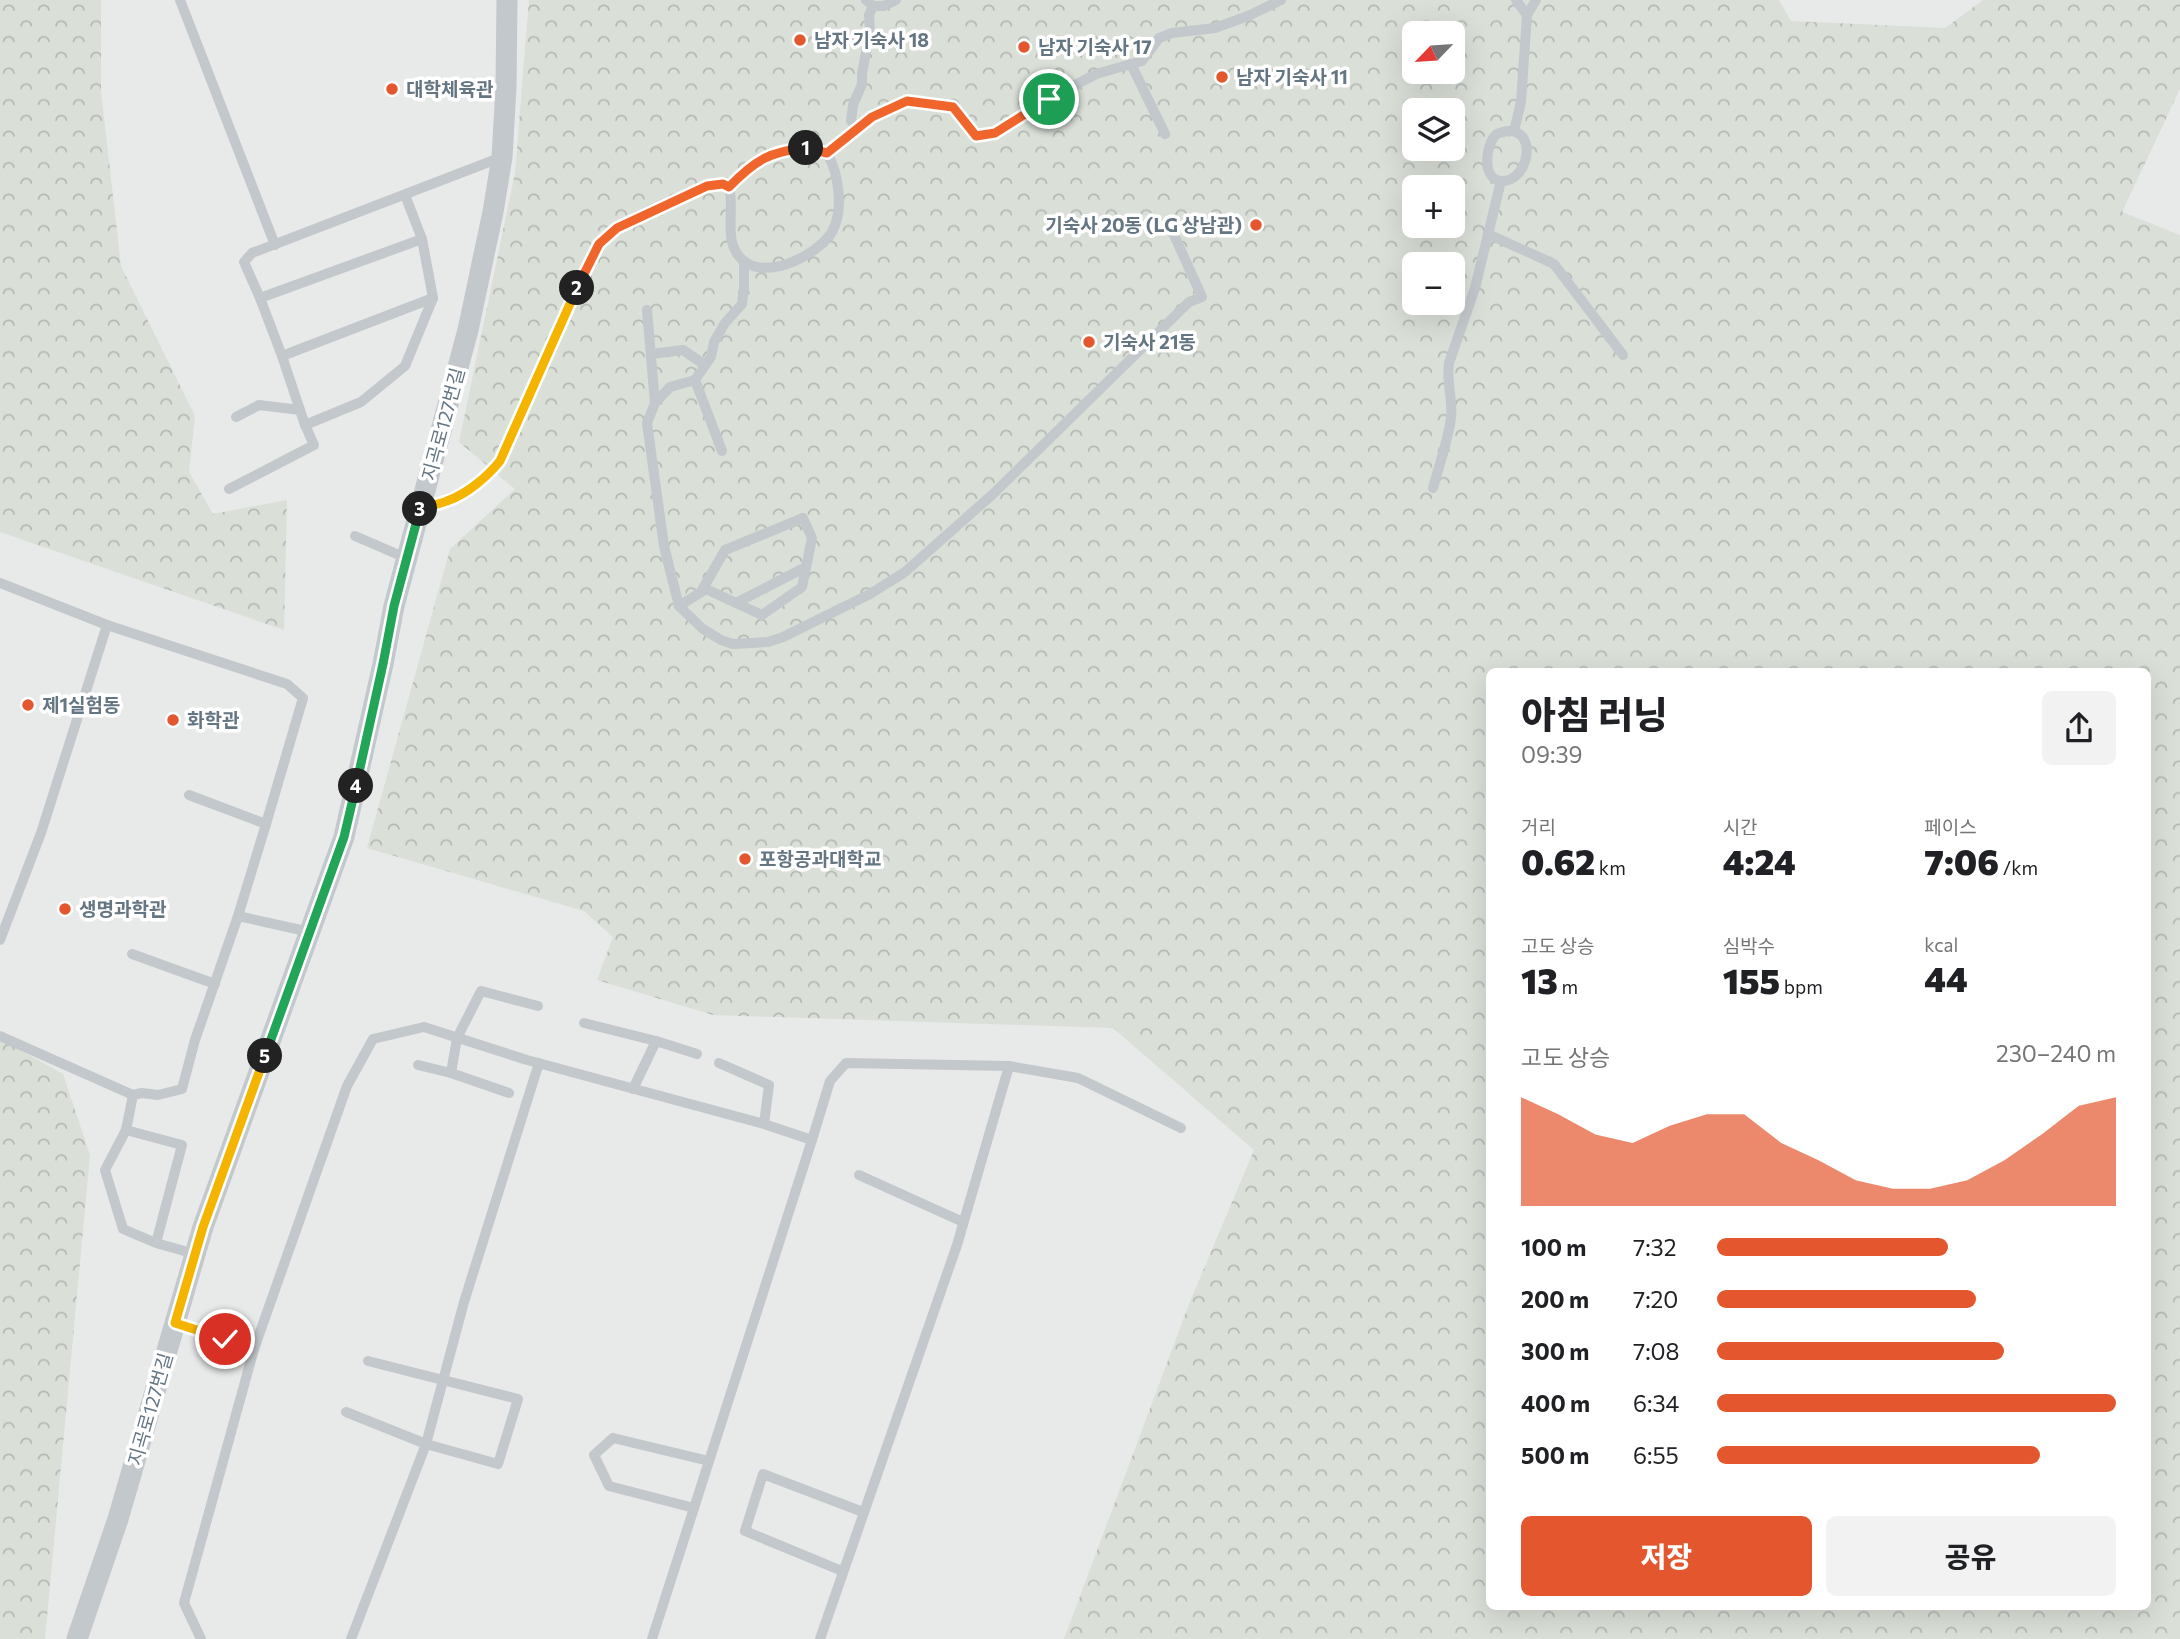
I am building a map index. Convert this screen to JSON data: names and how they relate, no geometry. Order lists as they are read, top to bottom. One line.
{"streets":{"street":["지곡로127번길"]},"places":["남자 기숙사 18","남자 기숙사 17","남자 기숙사 11","대학체육관","기숙사 20동 (LG 상남관)","기숙사 21동","제1실험동","화학관","포항공과대학교","생명과학관"],"north":"bottom left","page":{"map_buttons":["+","−"],"pins":["1","2","3","4","5"],"heading":["아침 러닝","09:39"],"stats":[["거리","0.62 km"],["시간","4:24"],["페이스","7:06 /km"],["고도 상승","13 m"],["심박수","155 bpm"],["kcal","44"]],"chart":["고도 상승","230–240 m"],"list":[{"name":"100 m","note":"7:32"},{"name":"200 m","note":"7:20"},{"name":"300 m","note":"7:08"},{"name":"400 m","note":"6:34"},{"name":"500 m","note":"6:55"}],"buttons":["저장","공유"]}}
